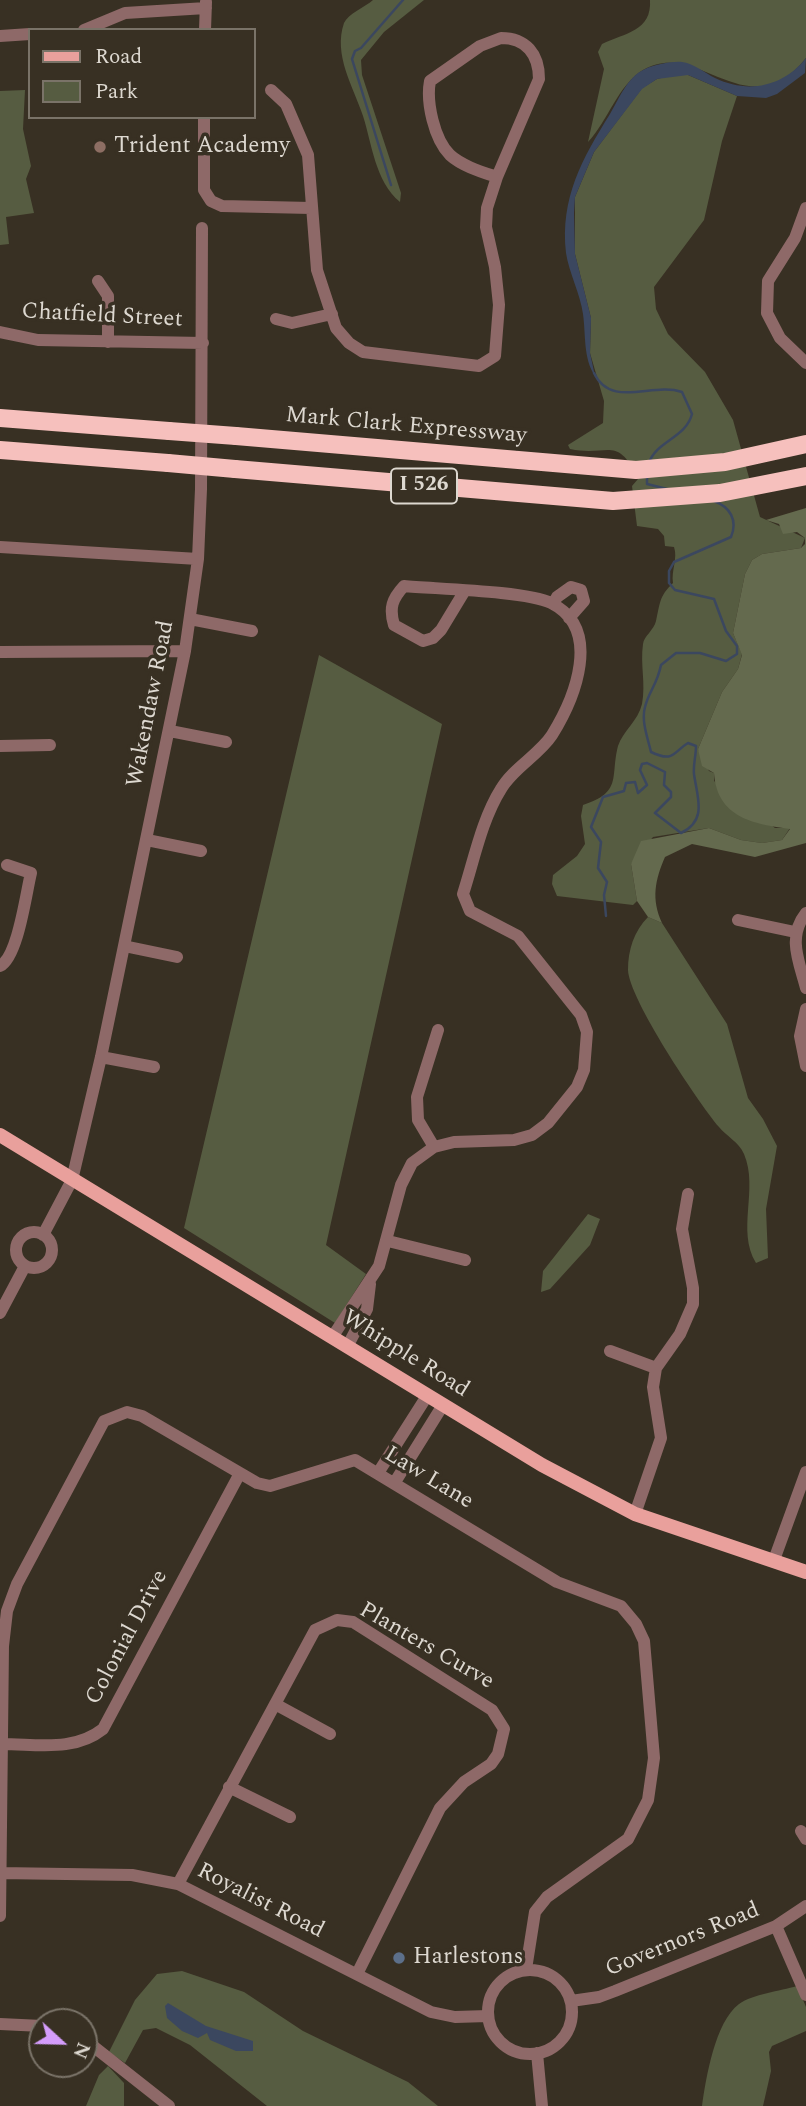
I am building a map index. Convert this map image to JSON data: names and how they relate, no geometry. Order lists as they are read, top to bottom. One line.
{"streets":{"highway":["Mark Clark Expressway","I 526"],"main road":["Whipple Road"],"street":["Chatfield Street","Wakendaw Road","Law Lane","Colonial Drive","Planters Curve","Royalist Road","Governors Road"]},"crossings":[["Chatfield Street","Wakendaw Road"],["Wakendaw Road","Whipple Road"],["Law Lane","Colonial Drive"],["Law Lane","Royalist Road"],["Law Lane","Governors Road"],["Planters Curve","Royalist Road"],["Royalist Road","Governors Road"]],"places":["Trident Academy","Harlestons"],"legend":["Road","Park"],"north":"right"}
